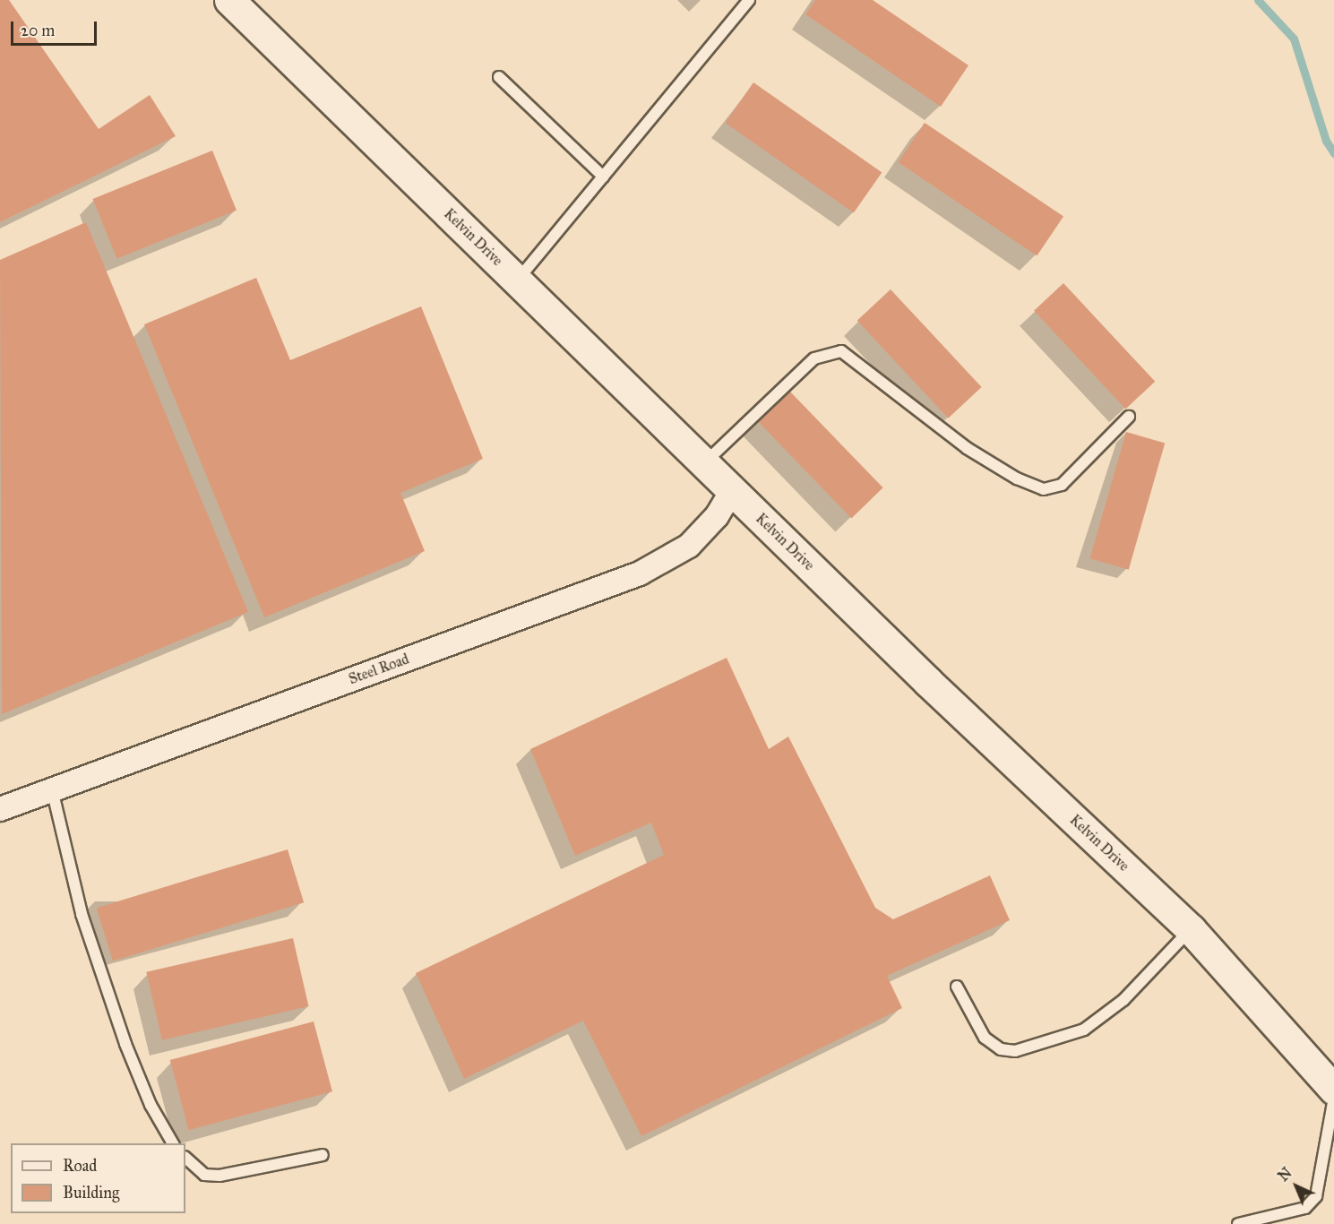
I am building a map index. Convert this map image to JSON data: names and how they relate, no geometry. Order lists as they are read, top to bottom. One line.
{"streets":{"street":["Kelvin Drive","Steel Road"]},"crossings":[["Kelvin Drive","Steel Road"]],"legend":["Road","Building"],"scale_bar":"20 m","north":"top left"}
